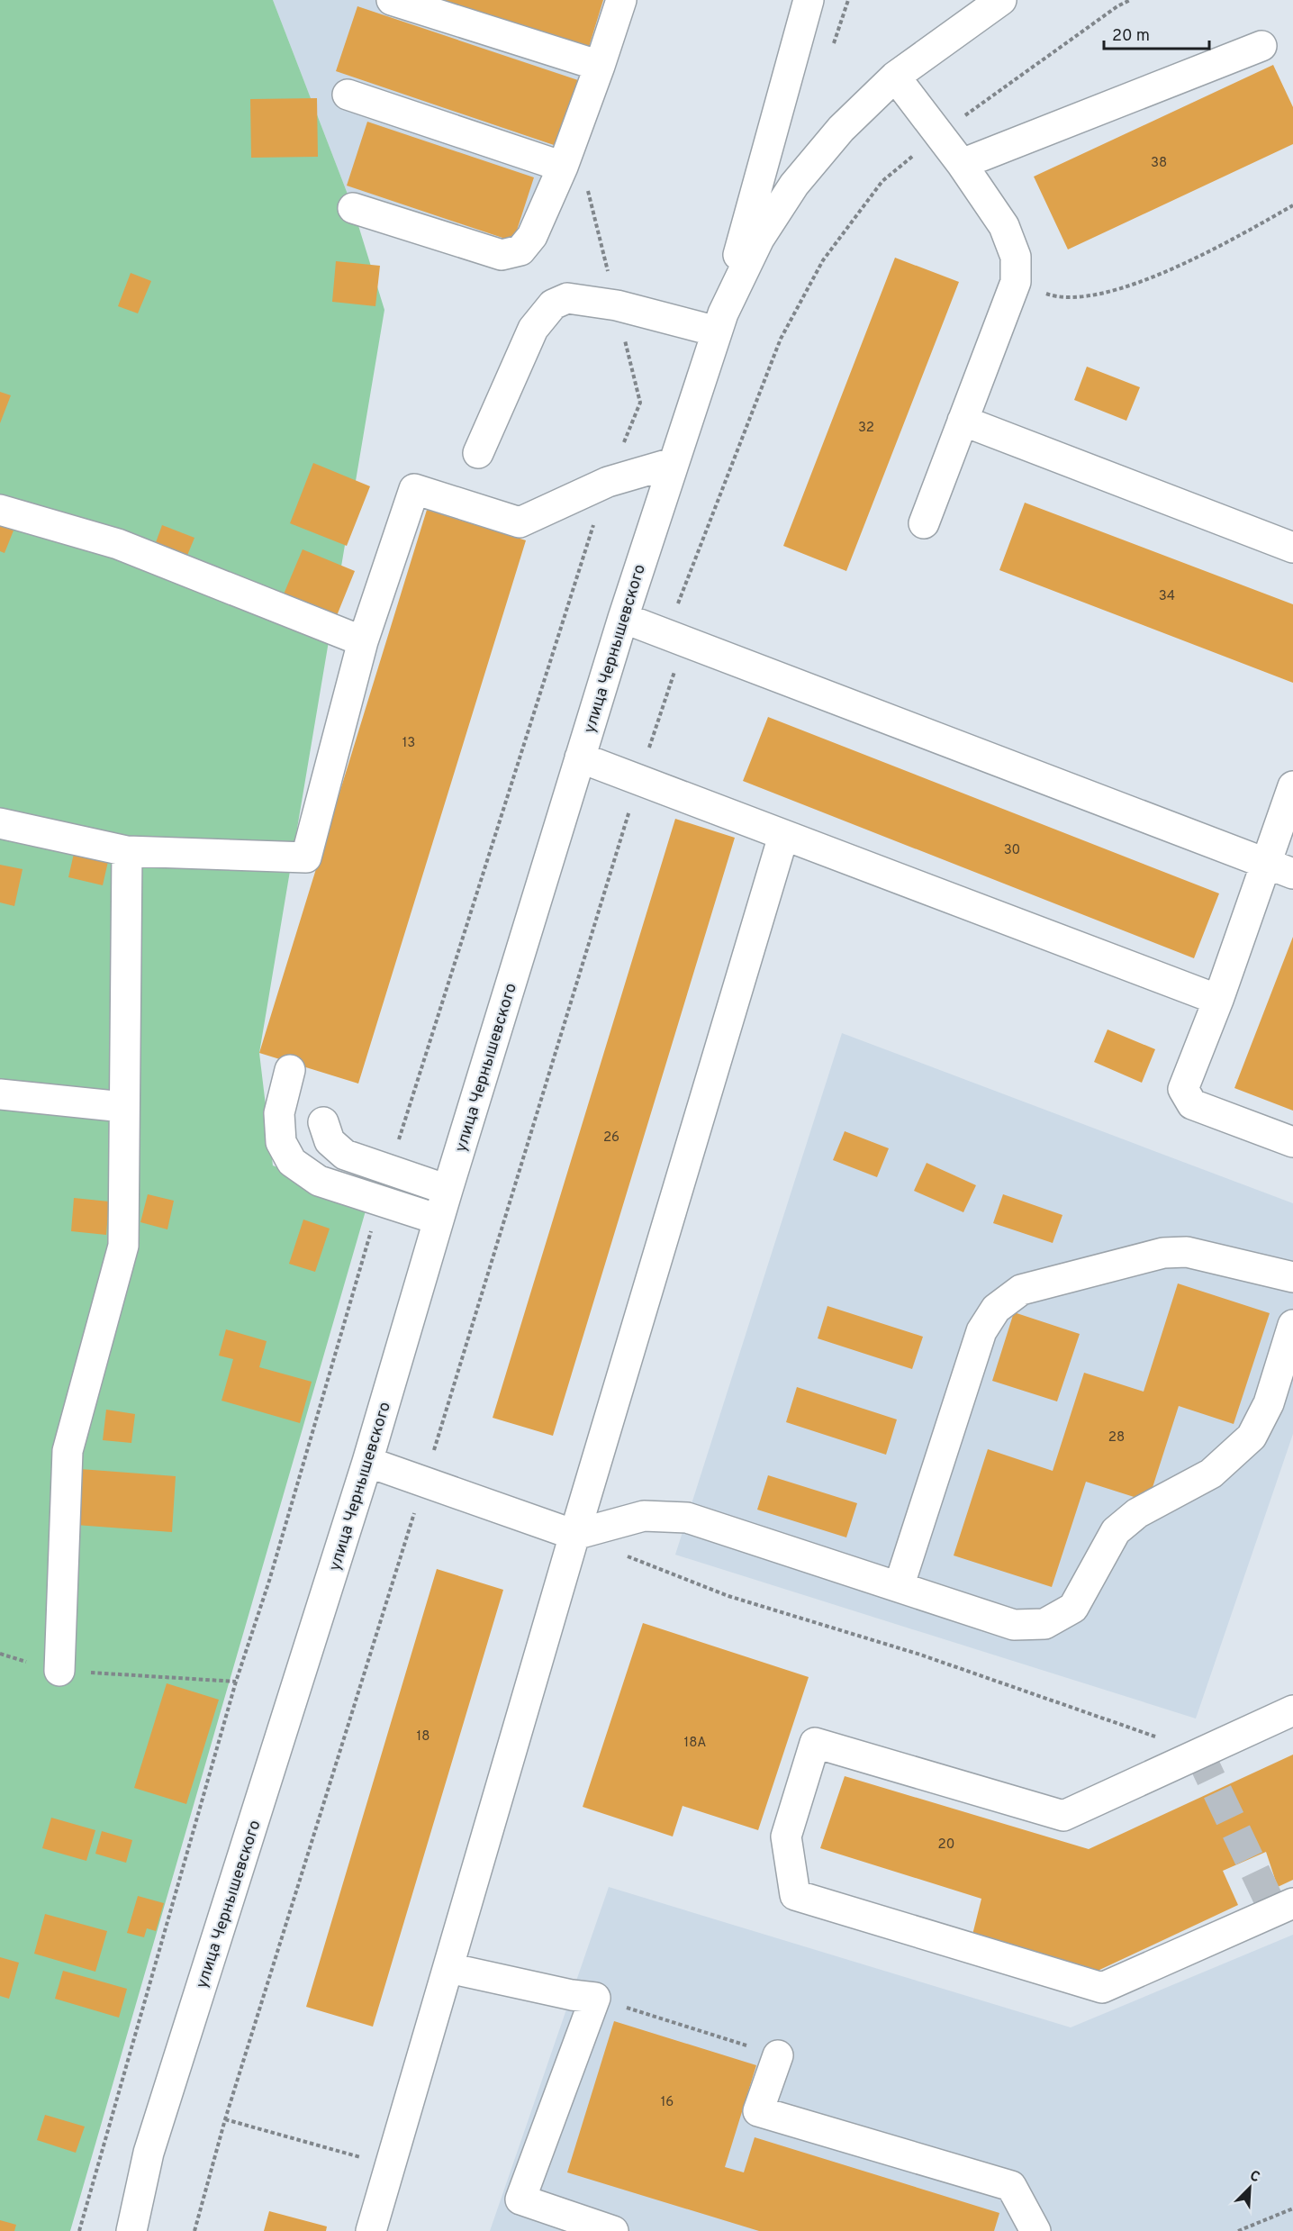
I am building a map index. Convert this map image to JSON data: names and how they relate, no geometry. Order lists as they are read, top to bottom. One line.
{"streets":{"street":["улица Чернышевского"]},"house_numbers":["38","32","34","13","30","26","28","18","18А","20","16"],"scale_bar":"20 m","north":"top right"}
